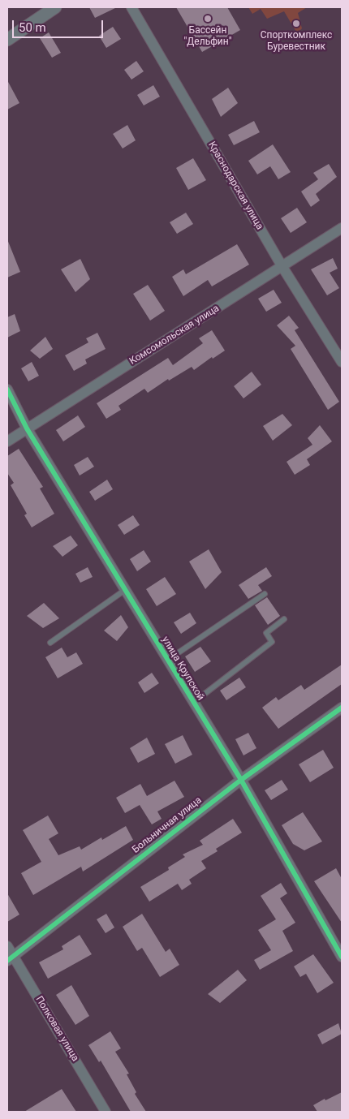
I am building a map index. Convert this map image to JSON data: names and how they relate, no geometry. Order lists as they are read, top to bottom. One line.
{"streets":{"street":["Краснодарская улица","Комсомольская улица","улица Крупской","Больничная улица","Полковая улица"]},"crossings":[["Краснодарская улица","Комсомольская улица"],["Комсомольская улица","улица Крупской"],["улица Крупской","Больничная улица"],["Больничная улица","Полковая улица"]],"places":["Бассейн \"Дельфин\"","Cпорткомплекс Буревестник"],"scale_bar":"50 m"}
